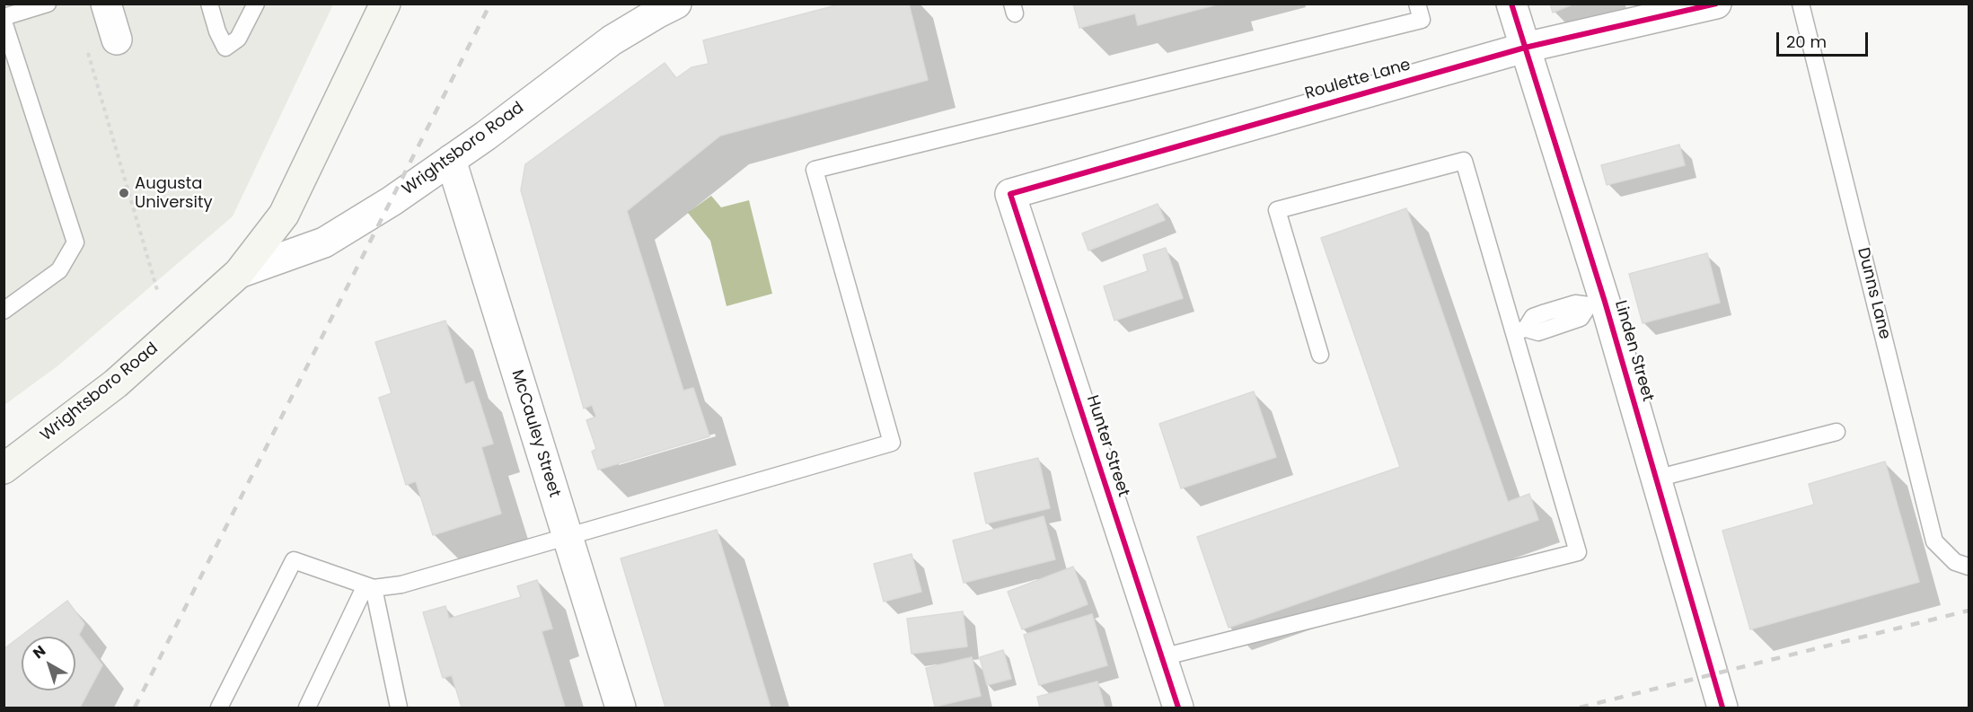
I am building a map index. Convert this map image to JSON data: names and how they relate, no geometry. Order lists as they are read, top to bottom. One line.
{"streets":{"main road":["Wrightsboro Road"],"street":["Roulette Lane","Linden Street","McCauley Street","Hunter Street"],"lane":["Dunns Lane"]},"crossings":[["Roulette Lane","Linden Street"],["Roulette Lane","Hunter Street"],["Wrightsboro Road","McCauley Street"]],"places":["Augusta University"],"scale_bar":"20 m","north":"top left"}
